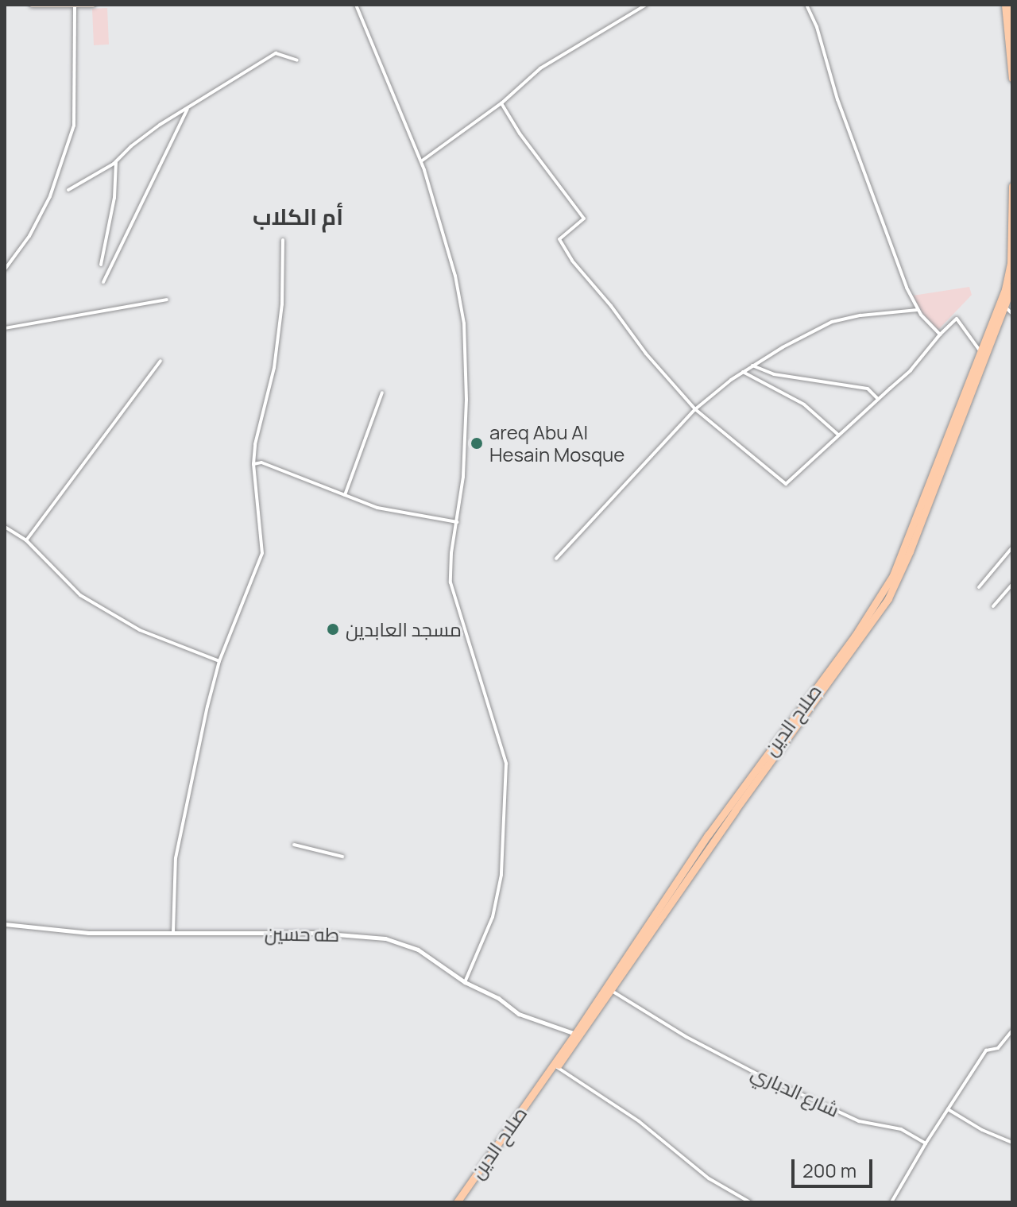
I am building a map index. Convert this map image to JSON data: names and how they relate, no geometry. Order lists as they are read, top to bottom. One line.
{"streets":{"highway":["صلاح الدين"],"street":["طه حسين","شارع الدباري"]},"crossings":[["صلاح الدين","طه حسين"],["صلاح الدين","شارع الدباري"]],"districts":["أم الكلاب"],"places":["areq Abu Al Hesain Mosque","مسجد العابدين"],"scale_bar":"200 m"}
